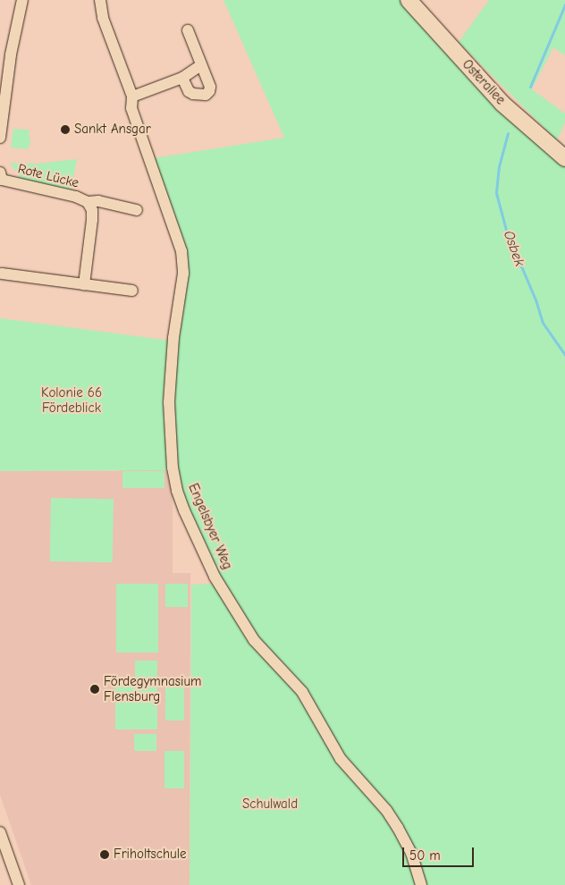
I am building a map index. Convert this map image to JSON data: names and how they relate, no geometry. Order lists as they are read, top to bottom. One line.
{"streets":{"street":["Osterallee","Rote Lücke","Engelsbyer Weg"]},"water":["Osbek"],"parks":["Kolonie 66 Fördeblick","Schulwald"],"places":["Sankt Ansgar","Fördegymnasium Flensburg","Friholtschule"],"scale_bar":"50 m"}
